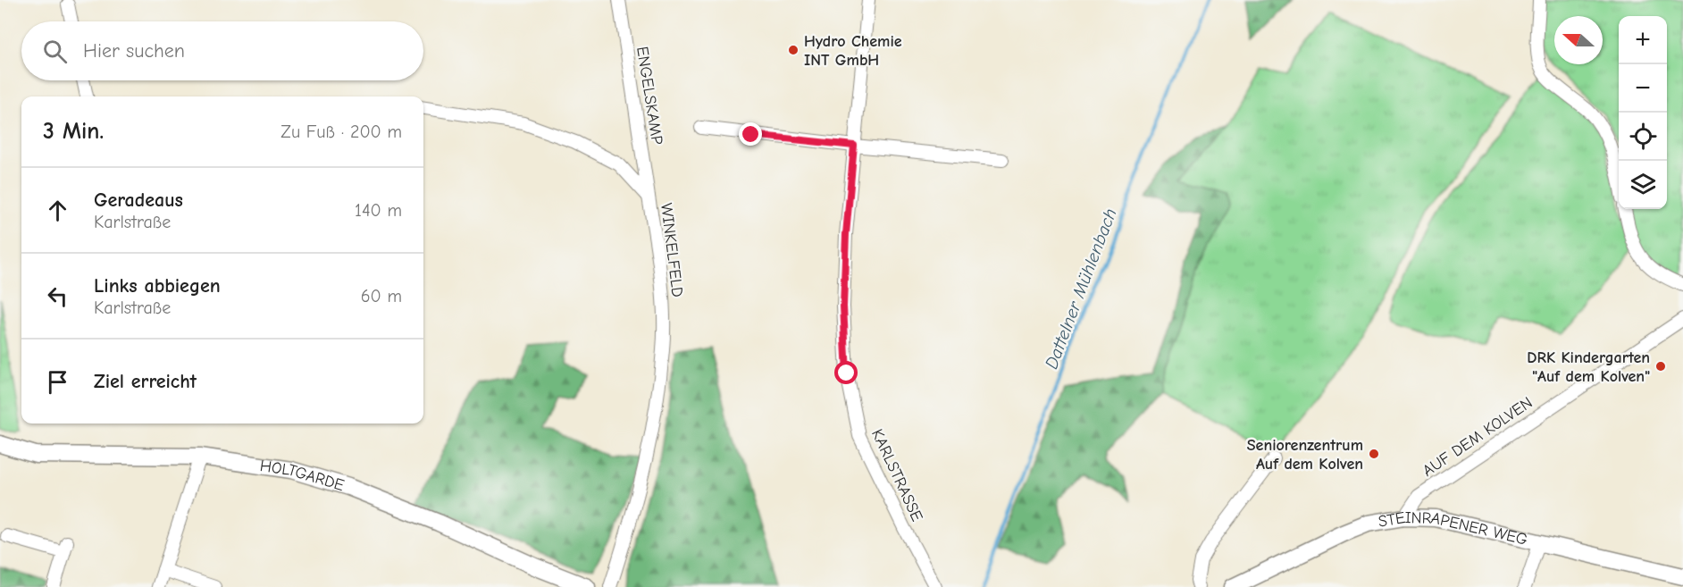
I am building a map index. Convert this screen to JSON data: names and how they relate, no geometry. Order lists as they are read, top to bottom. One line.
{"streets":{"street":["ENGELSKAMP","WINKELFELD","AUF DEM KOLVEN","KARLSTRASSE","HOLTGARDE","STEINRAPENER WEG"]},"crossings":[["ENGELSKAMP","WINKELFELD"],["AUF DEM KOLVEN","STEINRAPENER WEG"]],"water":["Dattelner Mühlenbach"],"places":["Hydro Chemie INT GmbH","DRK Kindergarten \"Auf dem Kolven\"","Seniorenzentrum Auf dem Kolven"],"north":"left","page":{"map_buttons":["+","−"],"search":"Hier suchen","heading":["3 Min.","Zu Fuß · 200 m"],"list":[["Geradeaus","Karlstraße","140 m"],["Links abbiegen","Karlstraße","60 m"],"Ziel erreicht"]}}
